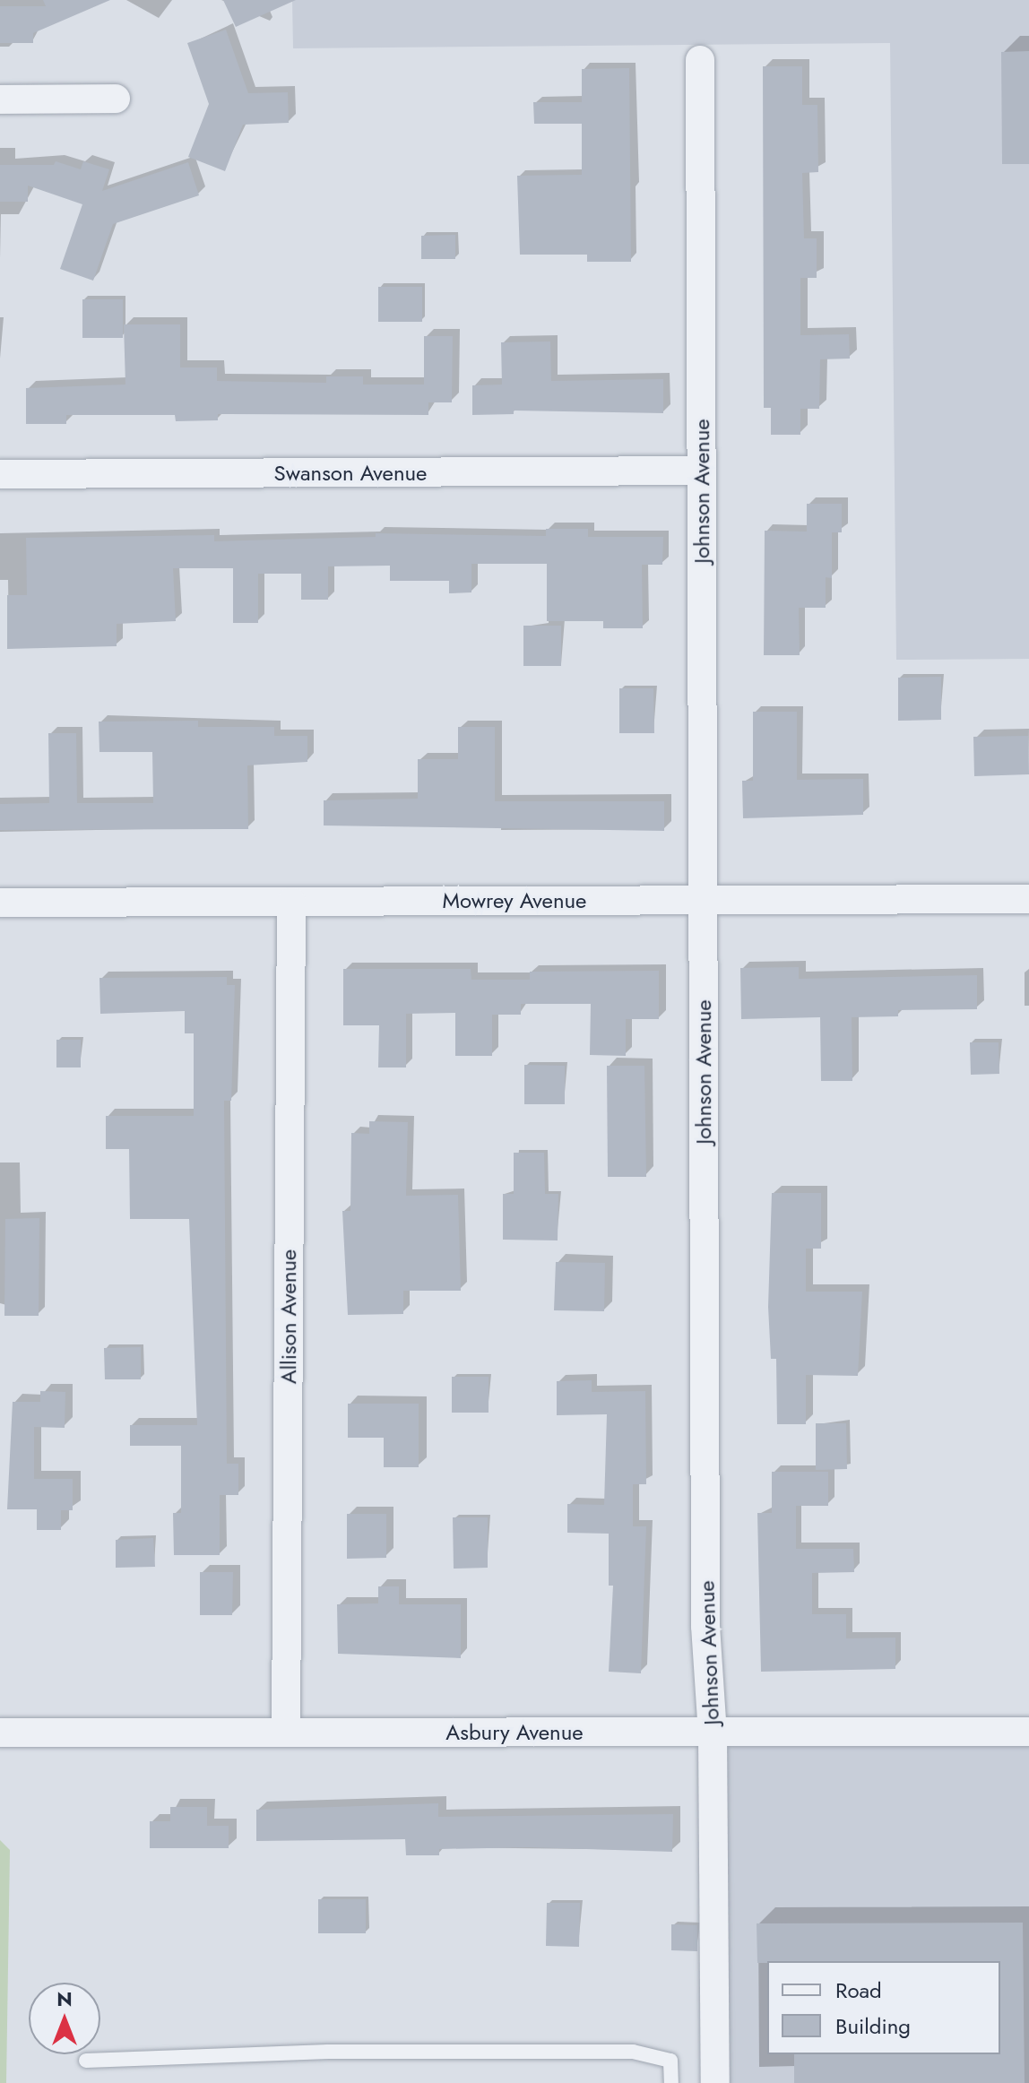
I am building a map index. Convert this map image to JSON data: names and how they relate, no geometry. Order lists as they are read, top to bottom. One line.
{"streets":{"street":["Swanson Avenue","Johnson Avenue","Mowrey Avenue","Allison Avenue","Asbury Avenue"]},"crossings":[["Swanson Avenue","Johnson Avenue"],["Johnson Avenue","Mowrey Avenue"],["Johnson Avenue","Asbury Avenue"],["Mowrey Avenue","Allison Avenue"],["Allison Avenue","Asbury Avenue"]],"legend":["Road","Building"],"north":"top"}
